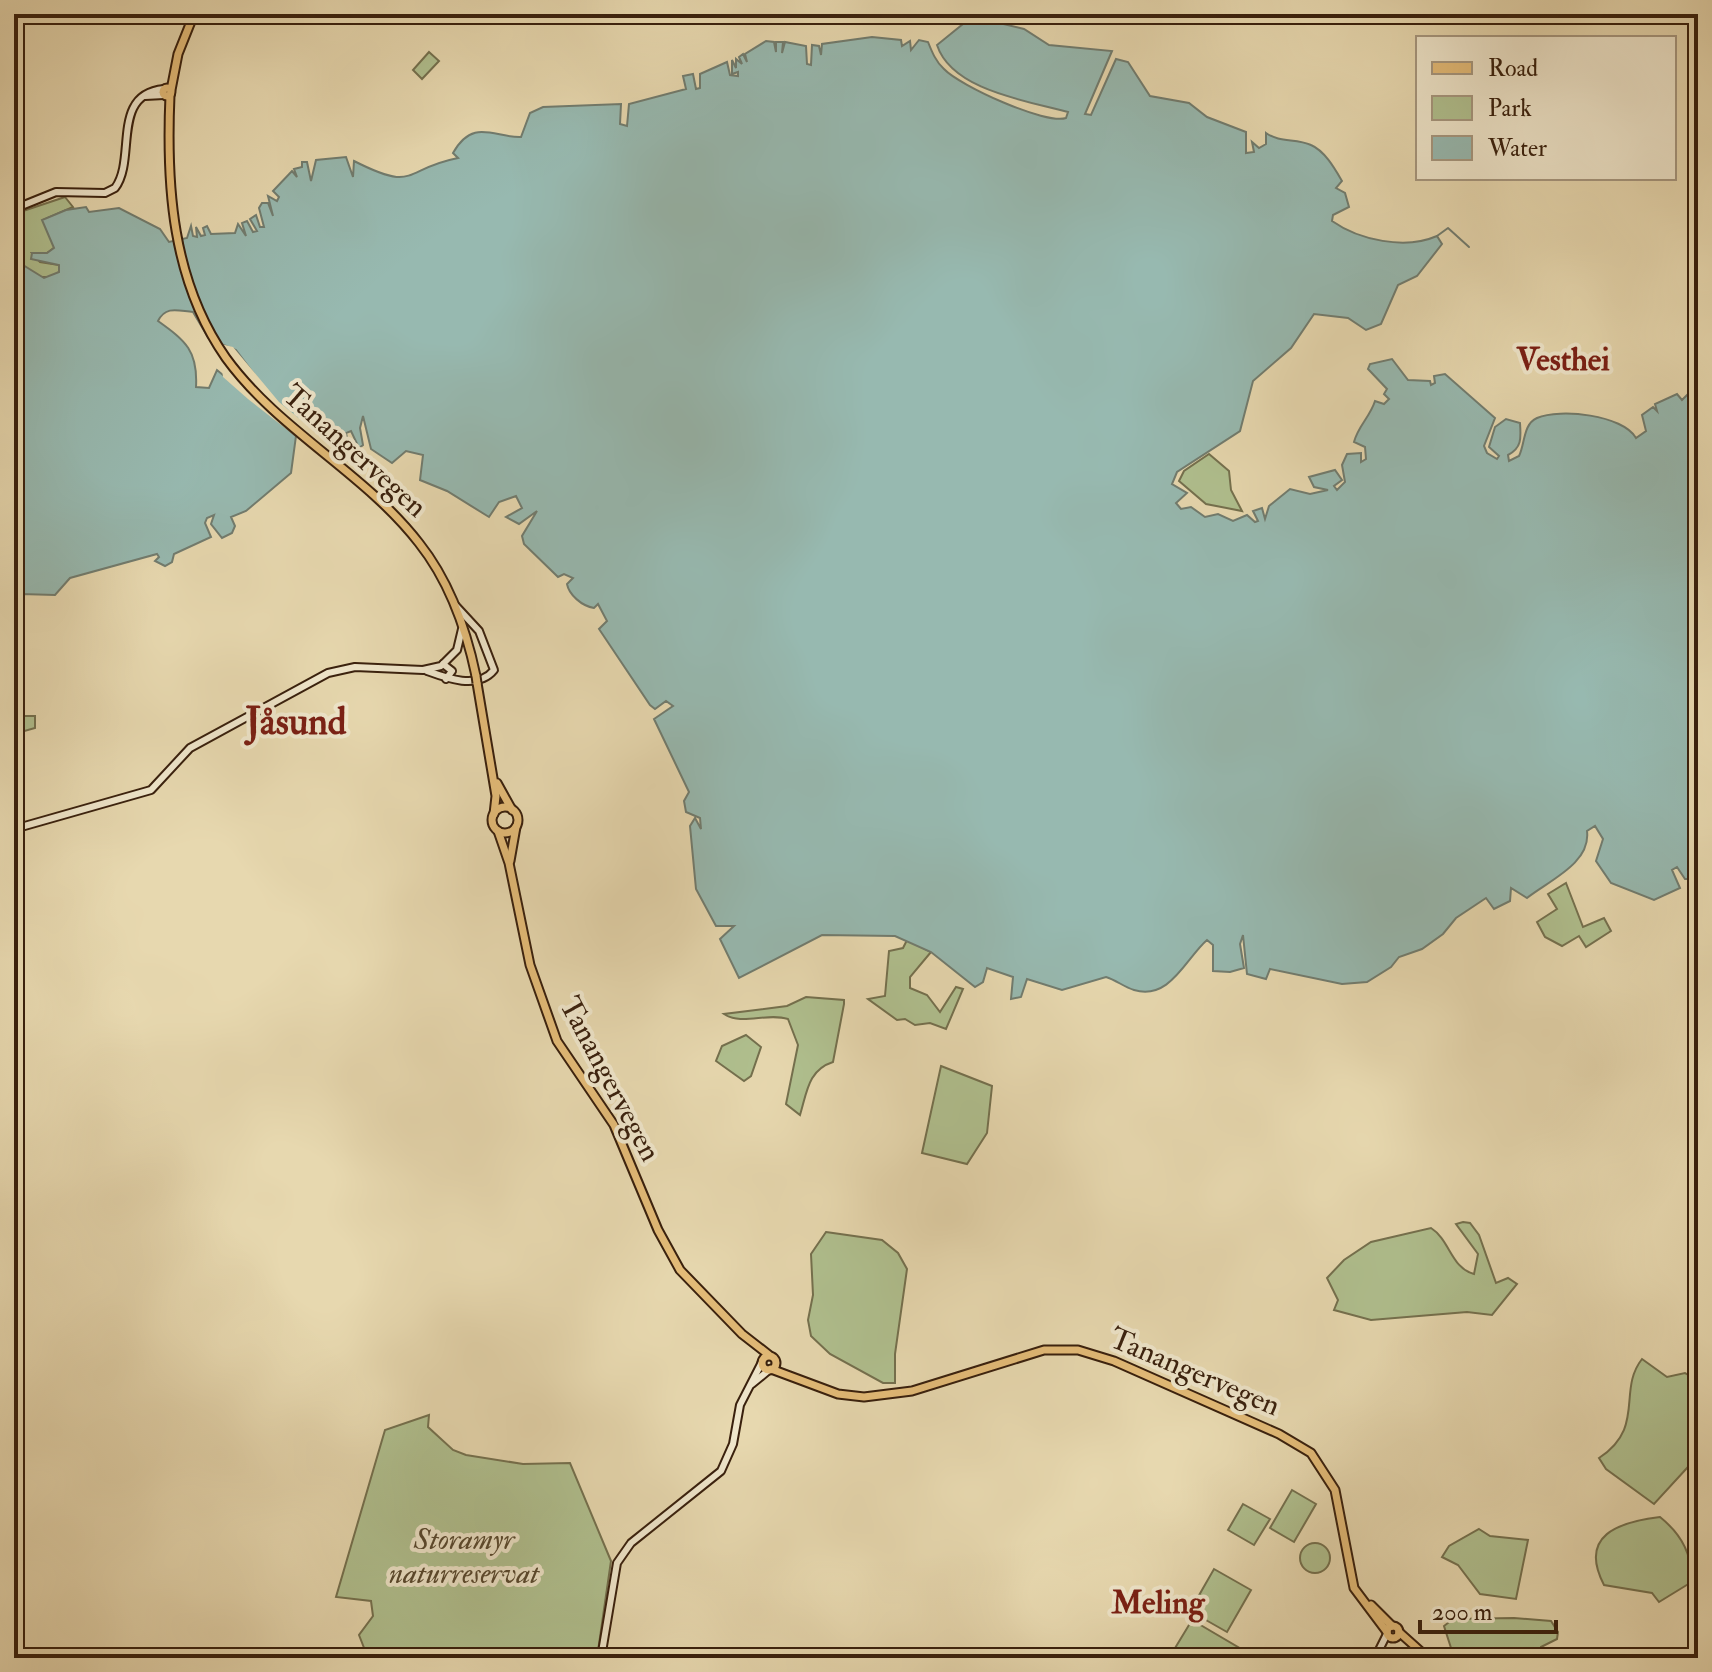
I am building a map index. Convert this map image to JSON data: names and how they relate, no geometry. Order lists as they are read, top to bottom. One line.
{"streets":{"main road":["Tanangervegen"]},"districts":["Vesthei","Jåsund","Meling"],"parks":["Storamyr naturreservat"],"legend":["Road","Park","Water"],"scale_bar":"200 m"}
